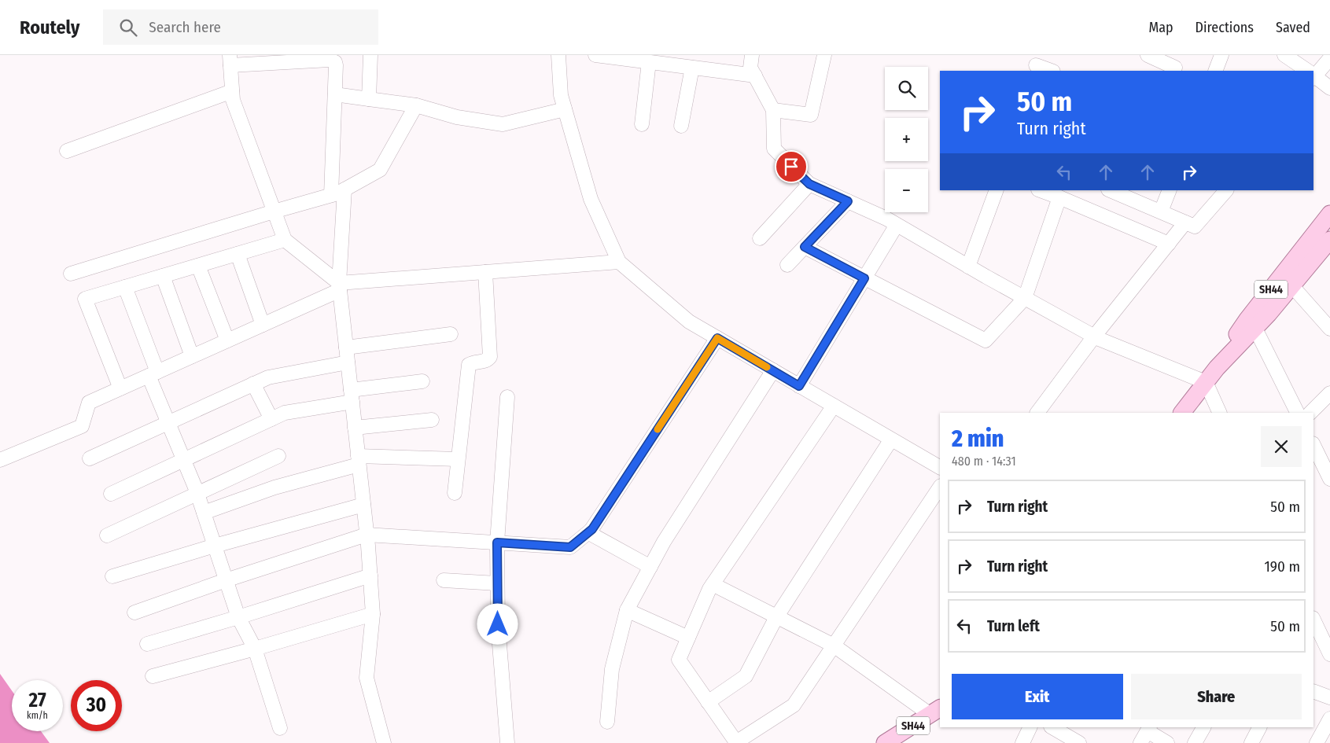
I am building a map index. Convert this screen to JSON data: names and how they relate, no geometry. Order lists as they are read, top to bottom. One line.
{"streets":{"main road":["SH44"]},"page":{"header":"Routely","search":"Search here","nav":["Map","Directions","Saved"],"map_buttons":["+","−"],"turn":["50 m","Turn right"],"heading":["2 min","480 m · 14:31"],"list":[{"name":"Turn right","value":"50 m"},{"name":"Turn right","value":"190 m"},{"name":"Turn left","value":"50 m"}],"buttons":["Exit","Share"],"speed":"27 km/h","limit":"30"}}
